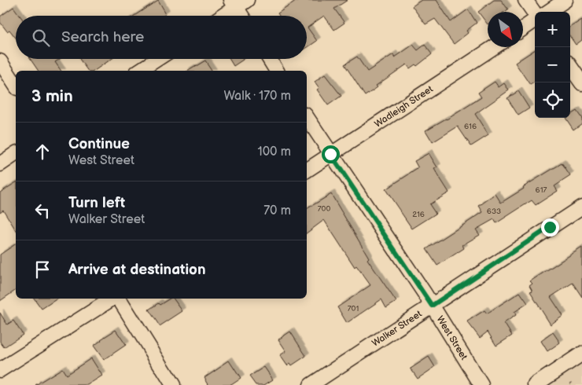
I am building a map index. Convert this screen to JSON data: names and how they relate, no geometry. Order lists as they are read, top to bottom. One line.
{"streets":{"street":["Wadleigh Street","Walker Street","West Street"]},"crossings":[["Wadleigh Street","West Street"],["Walker Street","West Street"]],"house_numbers":["616","617","700","633","216","701"],"north":"bottom right","page":{"map_buttons":["+","−"],"search":"Search here","heading":["3 min","Walk · 170 m"],"list":[["Continue","West Street","100 m"],["Turn left","Walker Street","70 m"],"Arrive at destination"]}}
